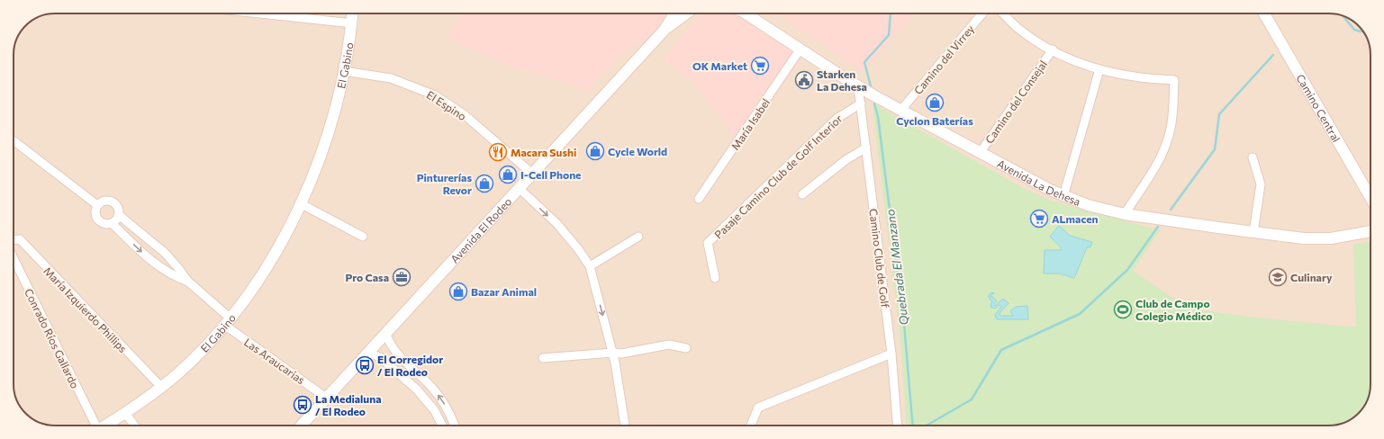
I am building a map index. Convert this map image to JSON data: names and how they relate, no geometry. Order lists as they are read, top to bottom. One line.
{"streets":{"main road":["El Gabino","Camino Central","Avenida La Dehesa","Avenida El Rodeo"],"street":["Camino del Virrey","Camino del Consejal","El Espino","María Isabel","Pasaje Camino Club de Golf Interior","Camino Club de Golf","María Izquierdo Phillips","Conrado Ríos Gallardo","Las Araucarias"]},"crossings":[["Camino del Virrey","Avenida La Dehesa"],["El Gabino","El Espino"],["El Gabino","María Izquierdo Phillips"],["El Gabino","Las Araucarias"],["Camino del Consejal","Avenida La Dehesa"],["El Espino","Avenida El Rodeo"],["María Isabel","Avenida La Dehesa"],["Pasaje Camino Club de Golf Interior","Camino Club de Golf"],["Avenida La Dehesa","Camino Club de Golf"],["Avenida El Rodeo","Las Araucarias"]],"water":["Quebrada El Manzano"],"places":{"supermarket":["OK Market","ALmacen"],"public building":["Starken La Dehesa"],"shop":["Cyclon Baterías","Cycle World","I-Cell Phone","Pinturerías Revor","Bazar Animal"],"restaurant":["Macara Sushi"],"office":["Pro Casa"],"school or university":["Culinary"],"sports":["Club de Campo Colegio Médico"],"bus stop":["El Corregidor / El Rodeo","La Medialuna / El Rodeo"]}}
